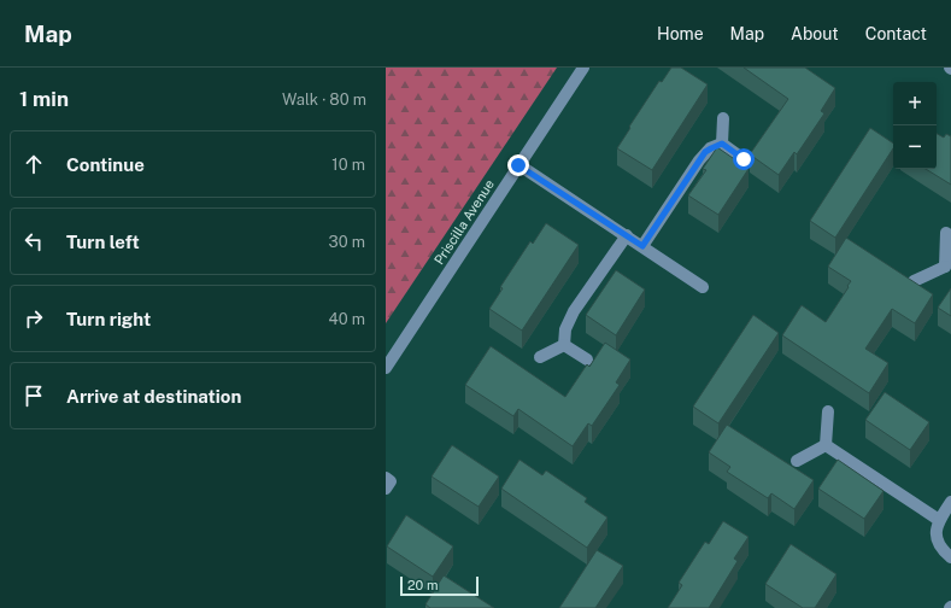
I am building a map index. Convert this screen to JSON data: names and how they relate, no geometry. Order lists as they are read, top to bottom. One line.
{"streets":{"street":["Priscilla Avenue"]},"scale_bar":"20 m","page":{"header":"Map","nav":["Home","Map","About","Contact"],"heading":["1 min","Walk · 80 m"],"map_buttons":["+","−"],"list":[["Continue","10 m"],["Turn left","30 m"],["Turn right","40 m"],"Arrive at destination"],"scale":"20 m"}}
